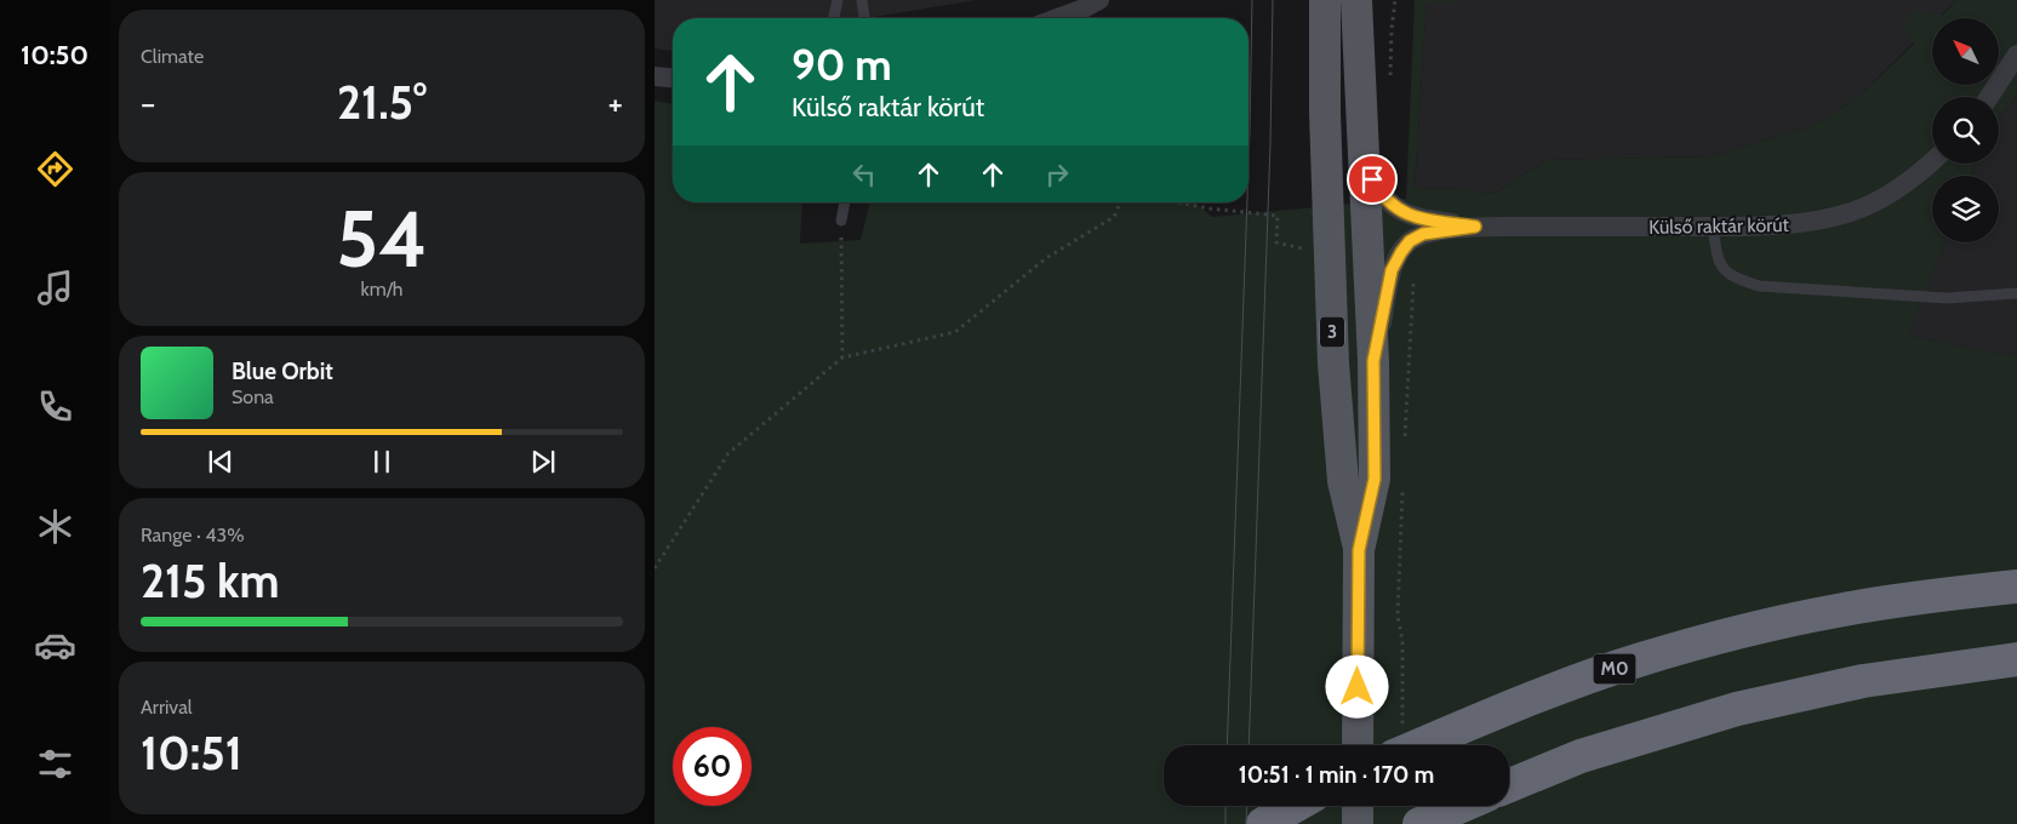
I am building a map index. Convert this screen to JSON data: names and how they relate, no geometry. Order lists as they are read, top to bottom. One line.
{"streets":{"highway":["M0"],"main road":["3"],"street":["Külső raktár körút"]},"crossings":[["Külső raktár körút","3"]],"north":"top left","page":{"tabs":"10:50","tile":["Climate",["54","km/h"],["Range · 43%","215 km"],["Arrival","10:51"]],"turn":["90 m","Külső raktár körút"],"heat":["−","21.5°","+"],"song":["Blue Orbit","Sona"],"limit":"60","trip":"10:51 · 1 min · 170 m"}}
